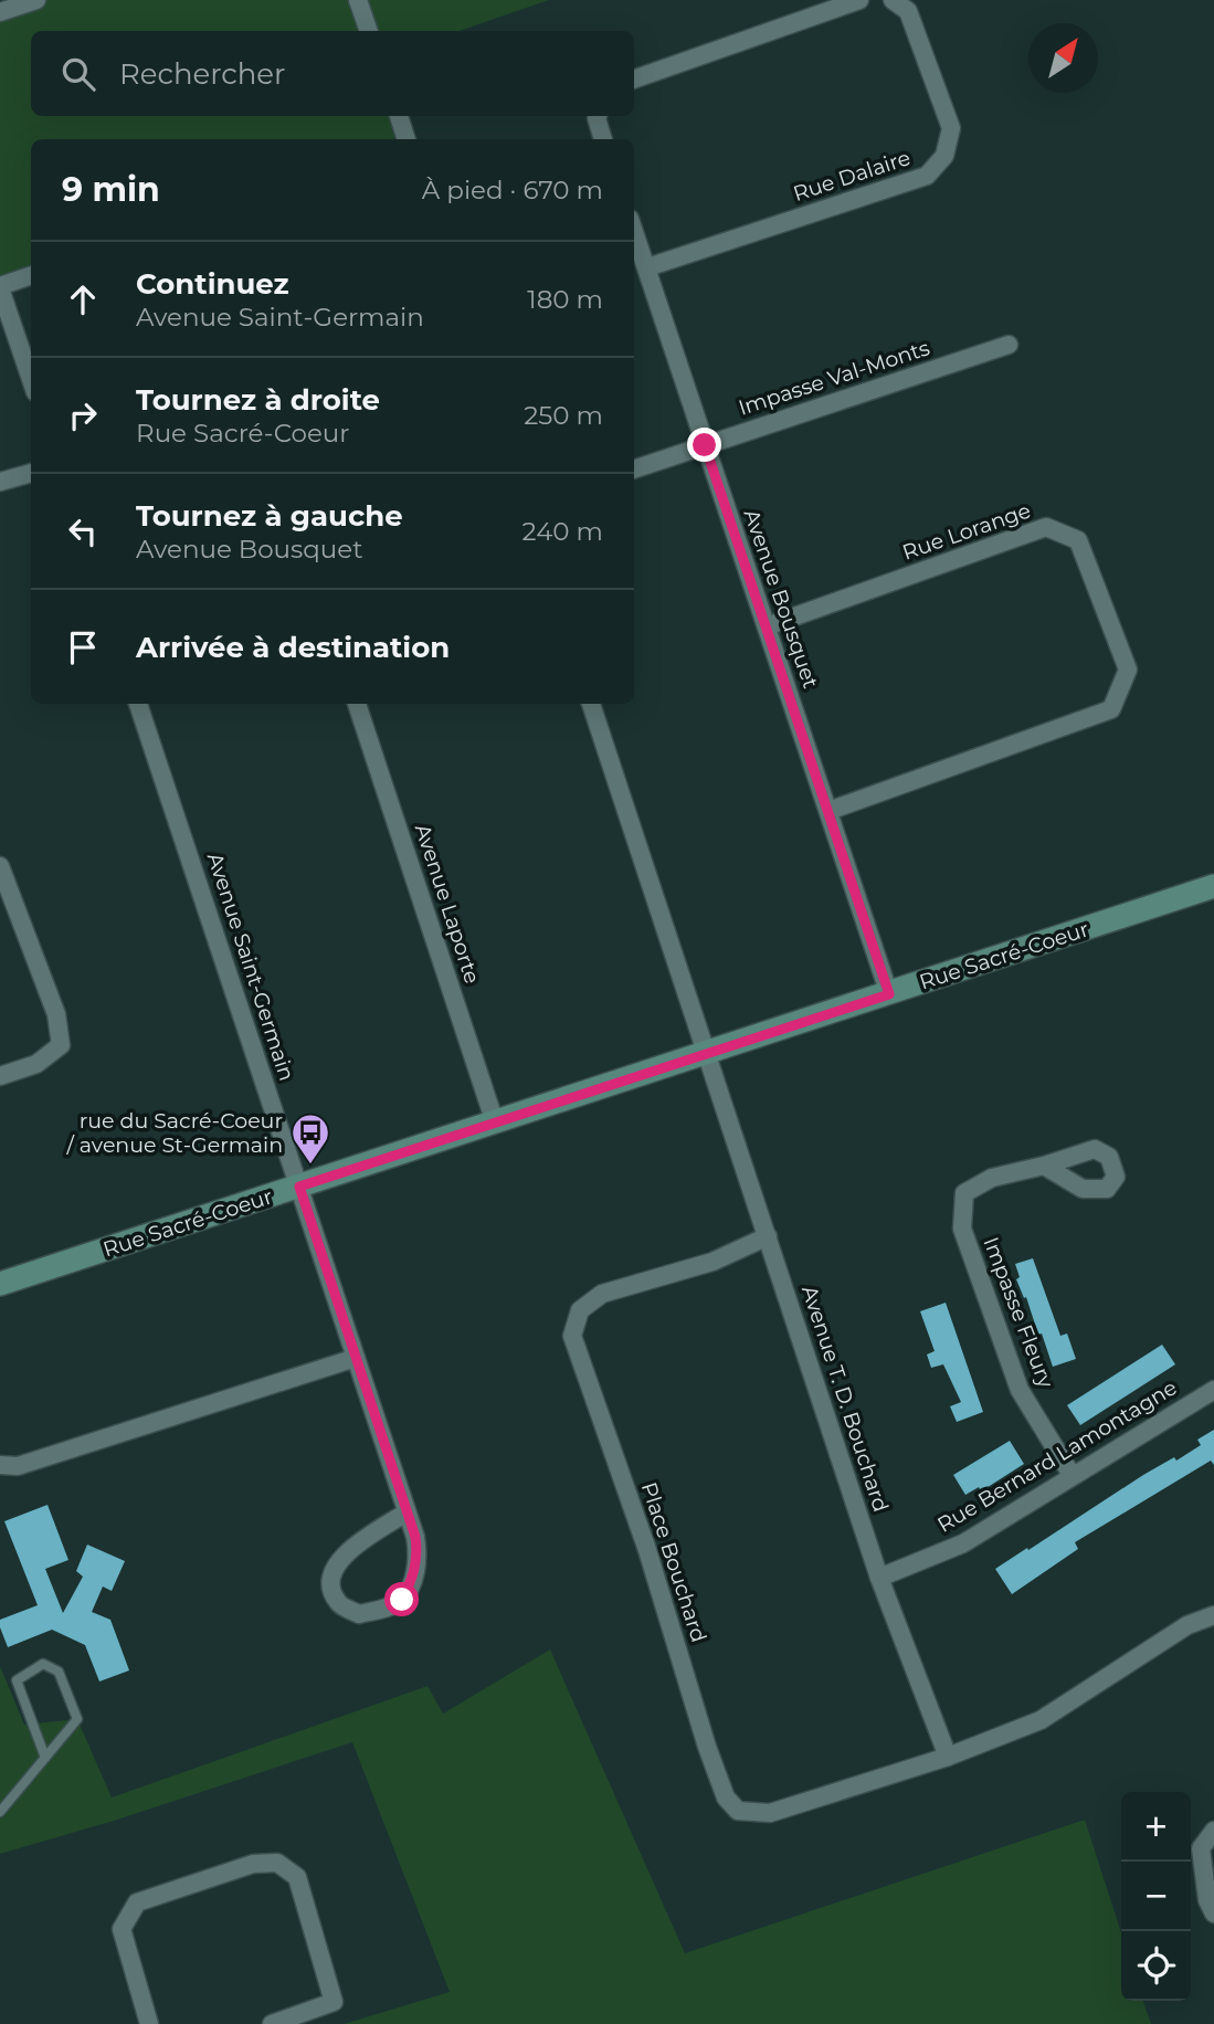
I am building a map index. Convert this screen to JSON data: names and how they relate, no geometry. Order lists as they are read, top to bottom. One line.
{"streets":{"street":["Rue Dalaire","Impasse Val-Monts","Rue Lorange","Avenue Bousquet","Avenue Laporte","Rue Sacré-Coeur","Avenue Saint-Germain","Impasse Fleury","Avenue T. D. Bouchard","Rue Bernard Lamontagne","Place Bouchard"]},"crossings":[["Rue Dalaire","Avenue Bousquet"],["Impasse Val-Monts","Avenue Bousquet"],["Rue Lorange","Avenue Bousquet"],["Avenue Bousquet","Rue Sacré-Coeur"],["Avenue Laporte","Rue Sacré-Coeur"],["Rue Sacré-Coeur","Avenue Saint-Germain"],["Rue Sacré-Coeur","Avenue T. D. Bouchard"],["Impasse Fleury","Rue Bernard Lamontagne"],["Avenue T. D. Bouchard","Rue Bernard Lamontagne"],["Avenue T. D. Bouchard","Place Bouchard"]],"places":{"bus stop":["rue du Sacré-Coeur / avenue St-Germain"]},"north":"top right","page":{"search":"Rechercher","heading":["9 min","À pied · 670 m"],"list":[["Continuez","Avenue Saint-Germain","180 m"],["Tournez à droite","Rue Sacré-Coeur","250 m"],["Tournez à gauche","Avenue Bousquet","240 m"],"Arrivée à destination"],"map_buttons":["+","−"]}}
